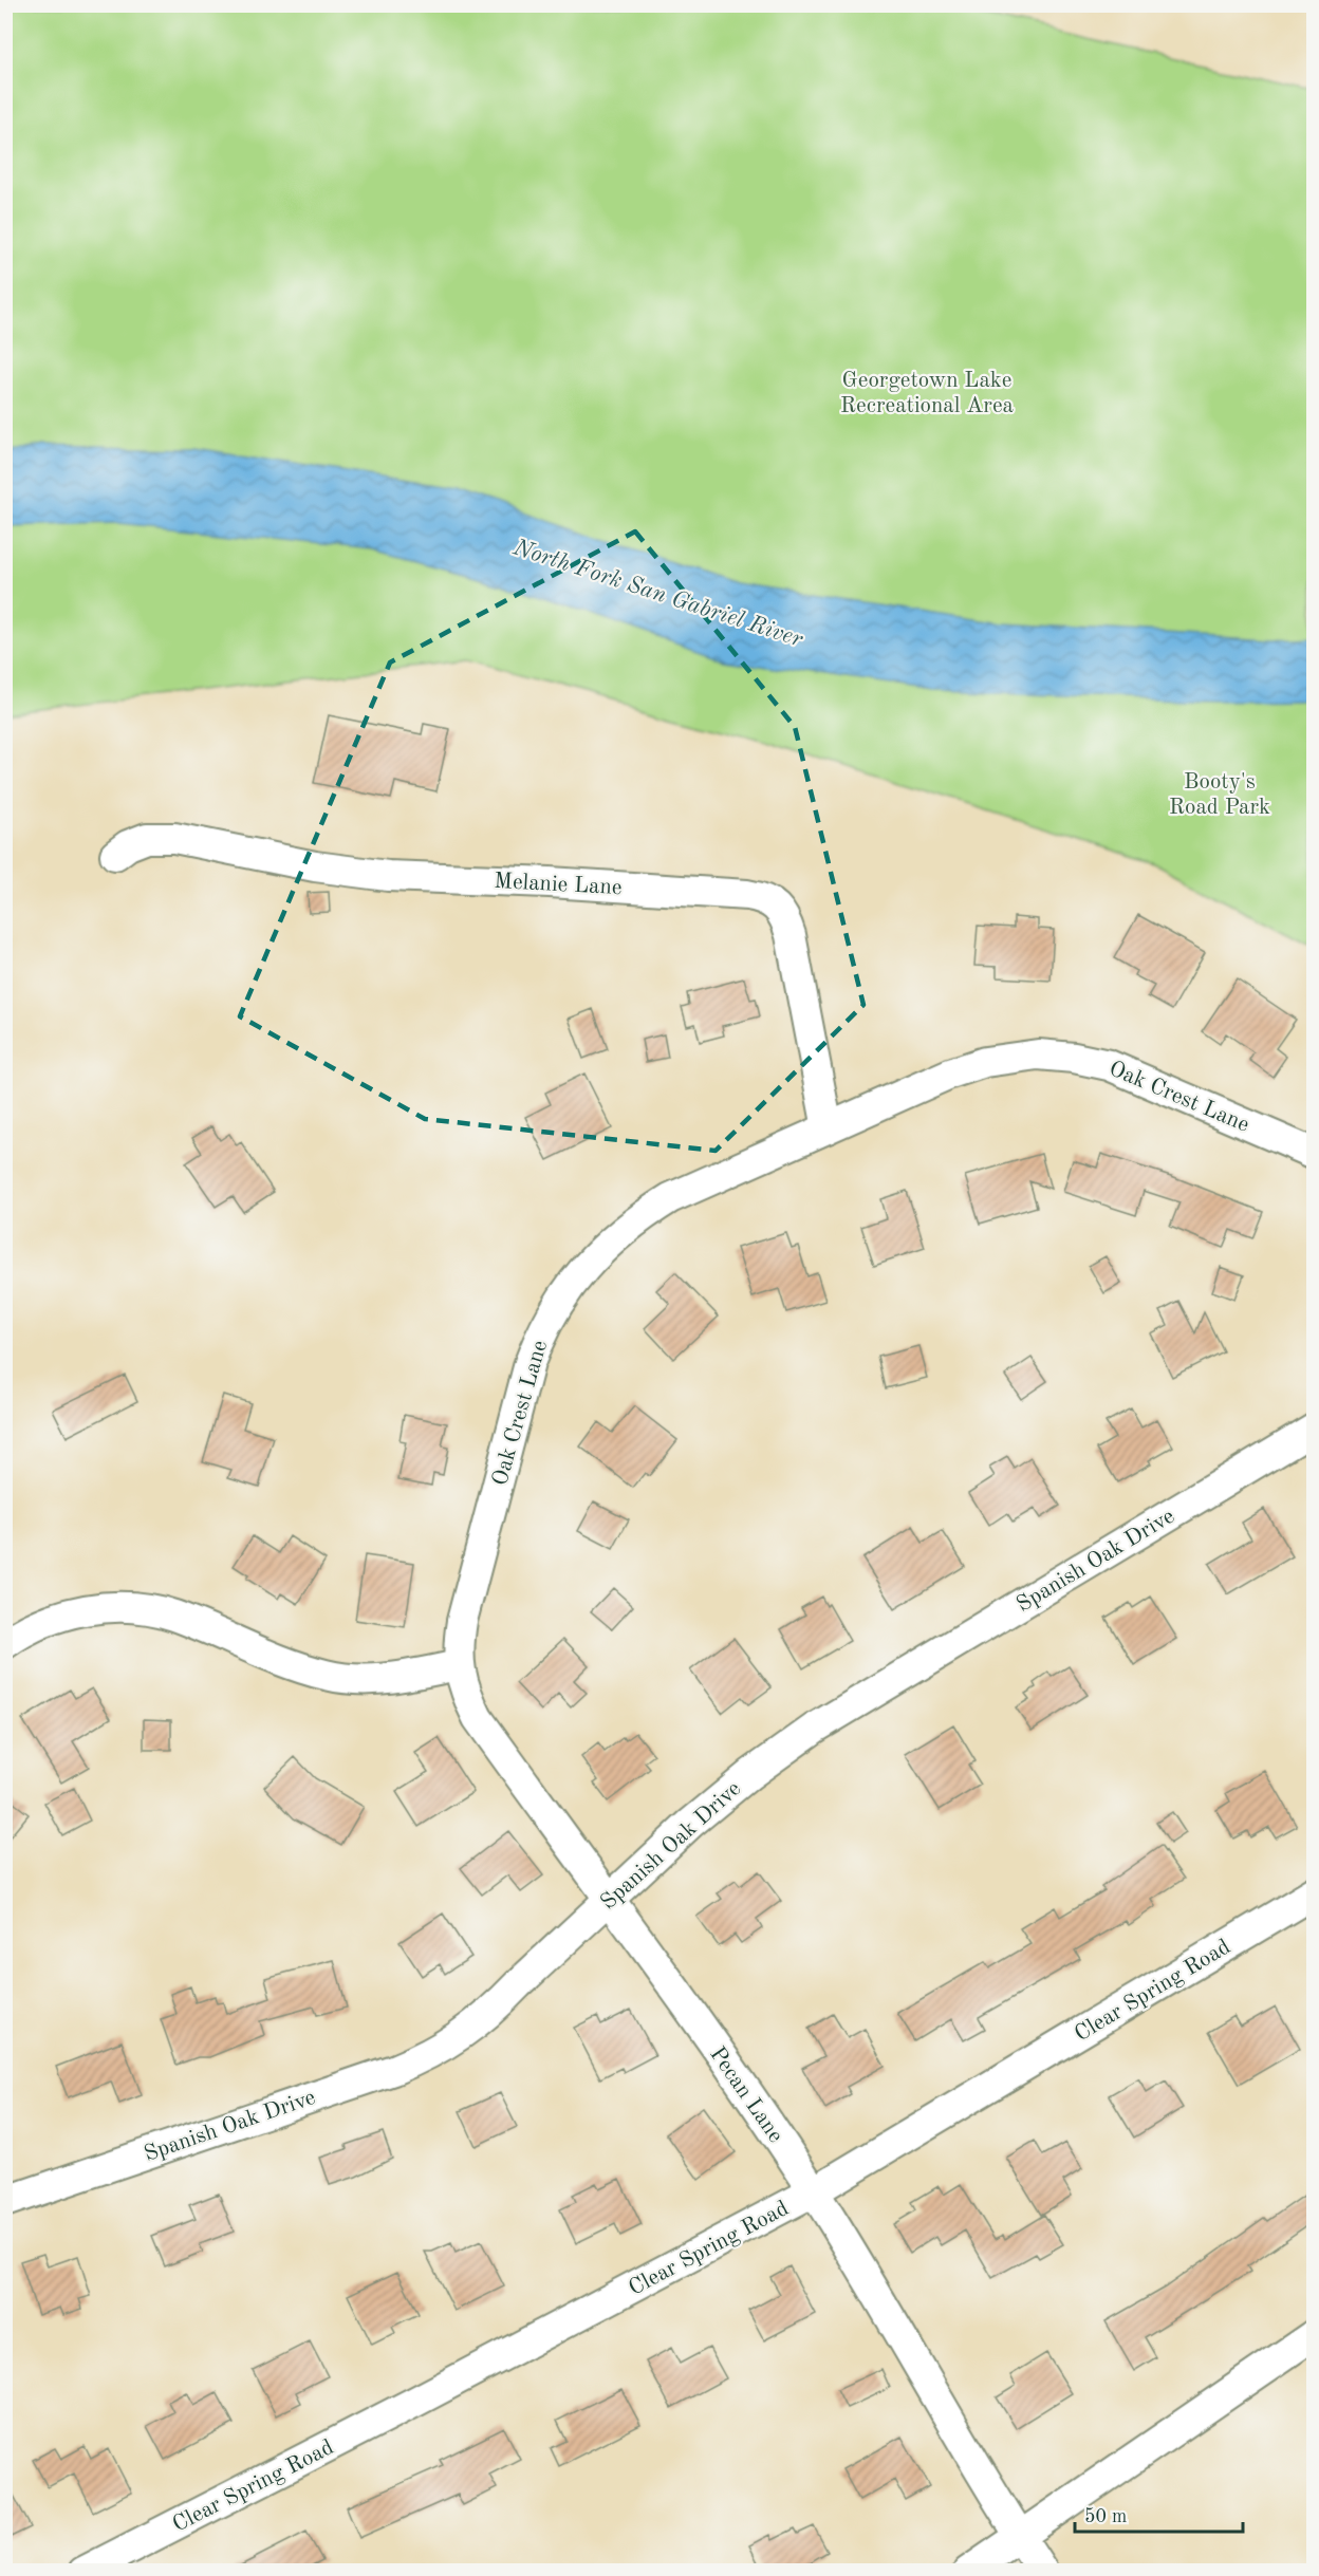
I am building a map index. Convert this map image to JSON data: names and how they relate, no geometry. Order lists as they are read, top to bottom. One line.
{"streets":{"street":["Melanie Lane","Oak Crest Lane","Spanish Oak Drive","Clear Spring Road","Pecan Lane"]},"crossings":[["Melanie Lane","Oak Crest Lane"],["Oak Crest Lane","Pecan Lane"],["Spanish Oak Drive","Pecan Lane"],["Clear Spring Road","Pecan Lane"]],"water":["North Fork San Gabriel River"],"parks":["Georgetown Lake Recreational Area","Booty's Road Park"],"scale_bar":"50 m"}
